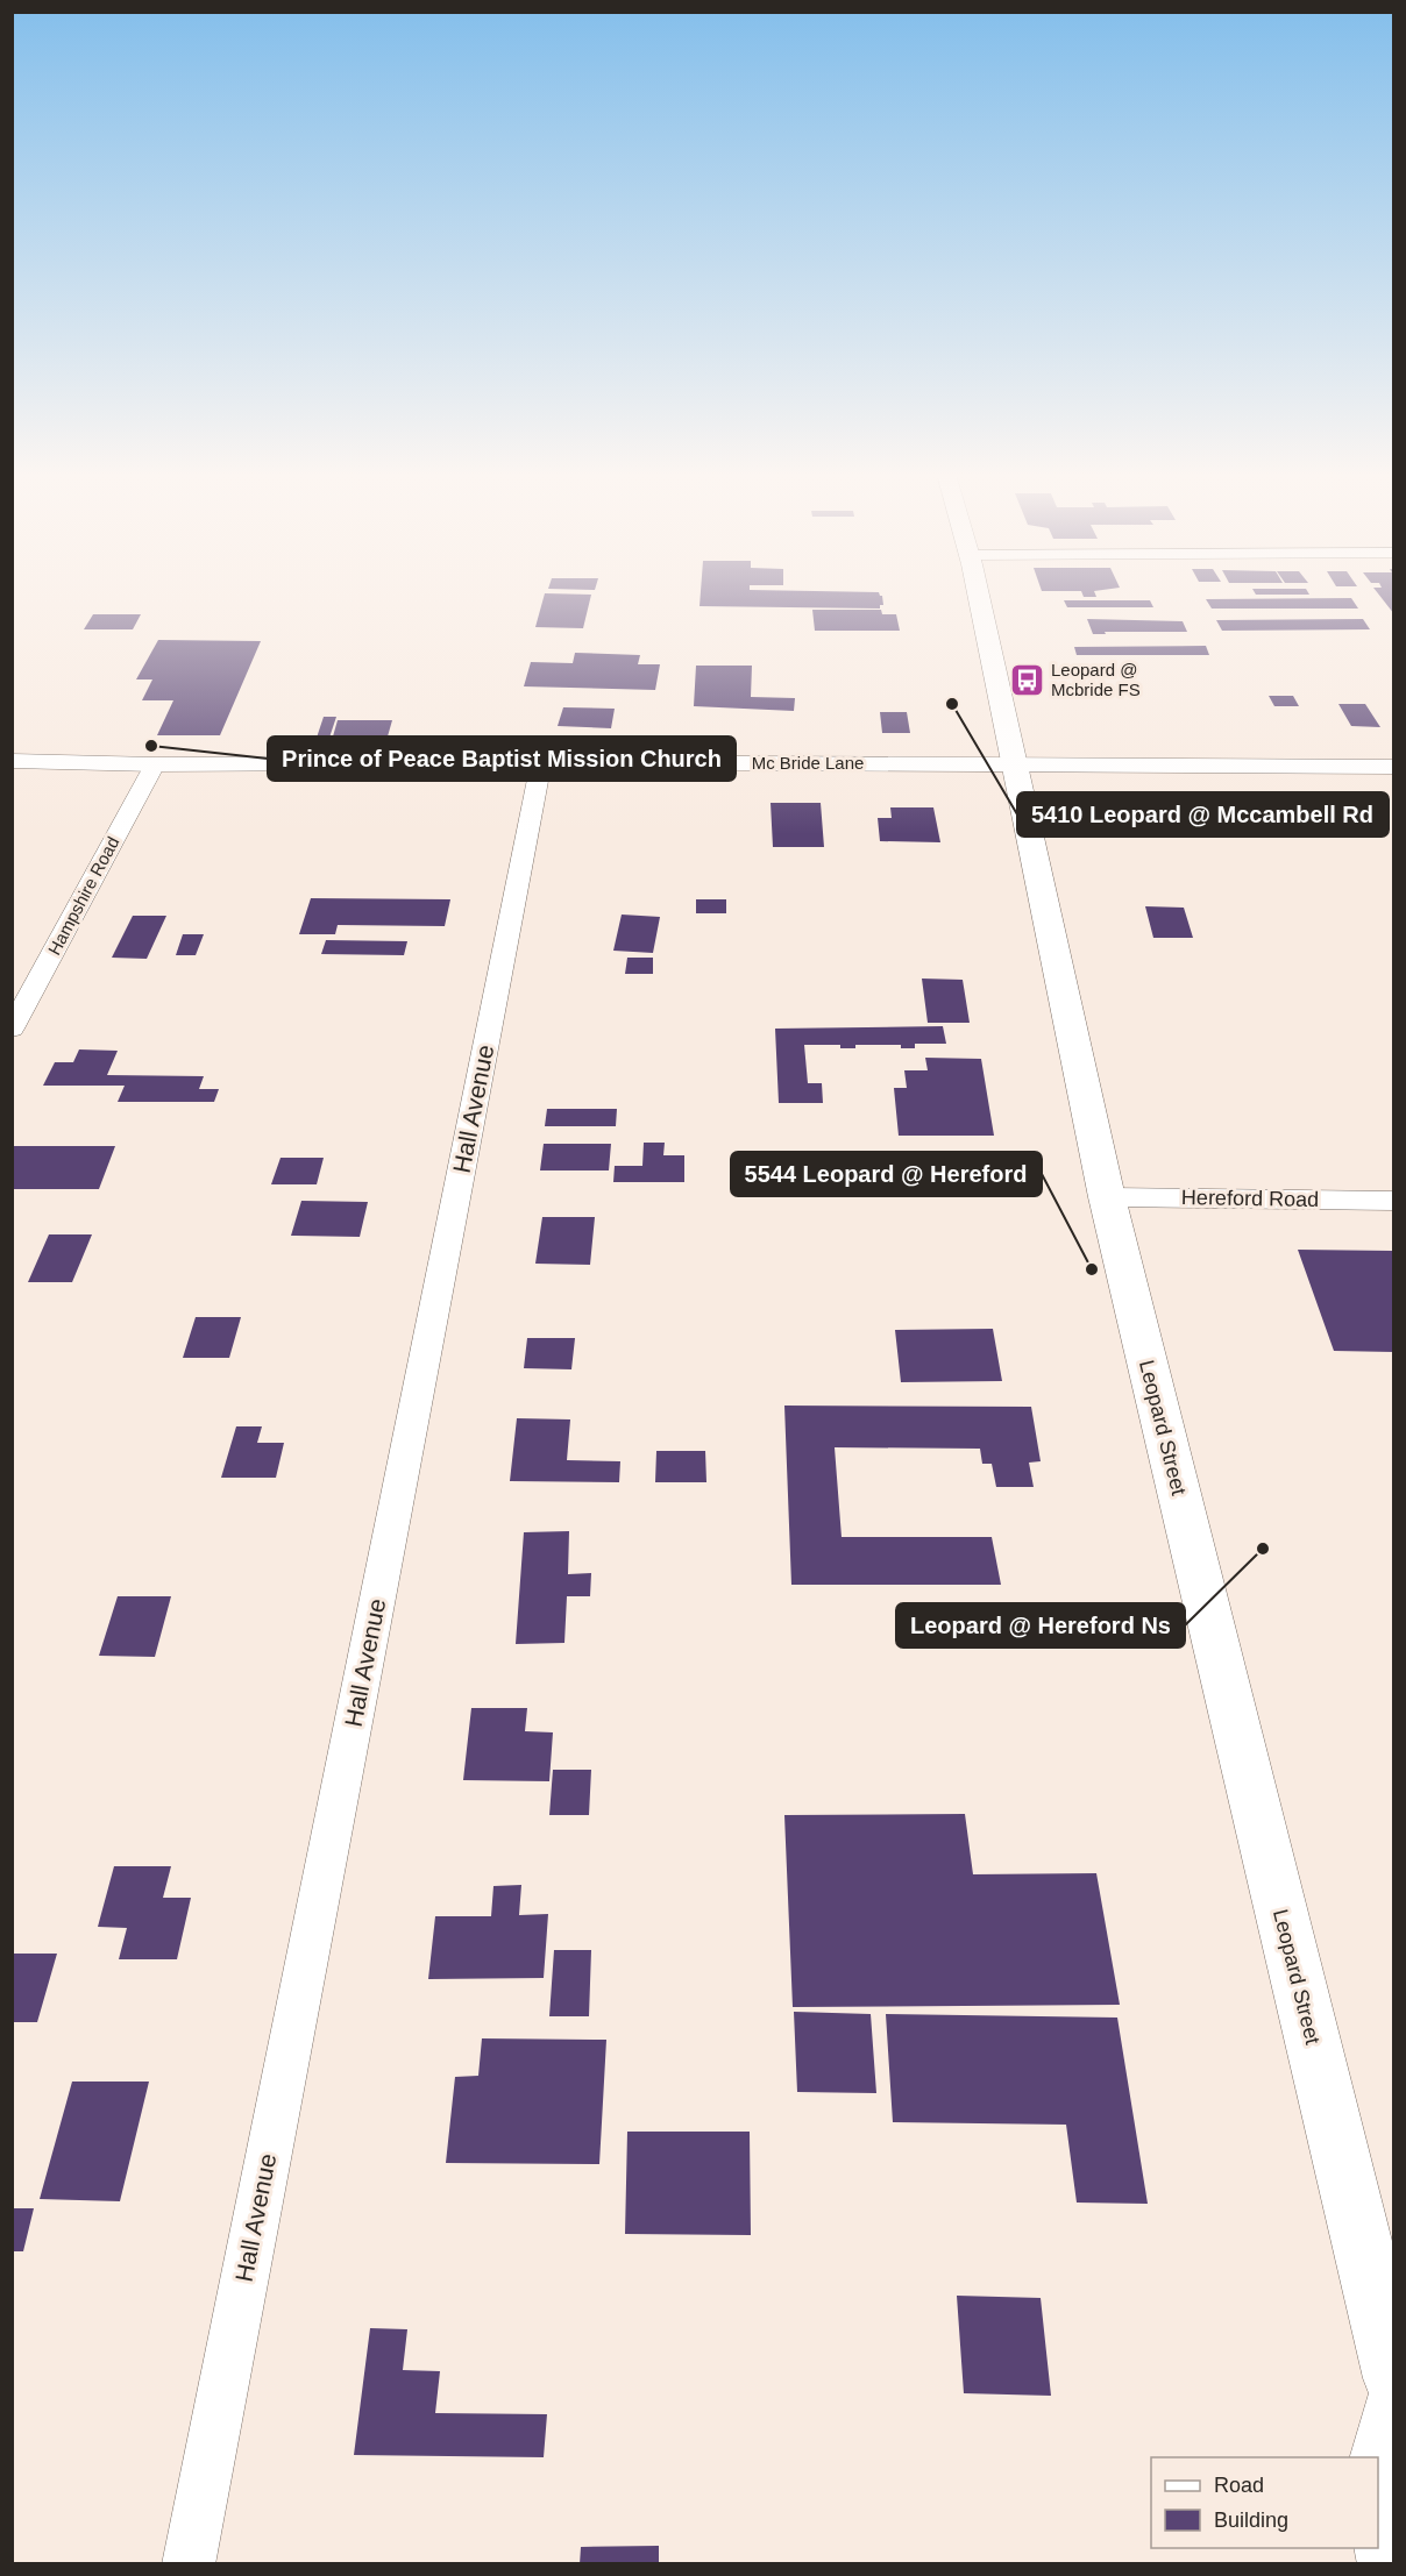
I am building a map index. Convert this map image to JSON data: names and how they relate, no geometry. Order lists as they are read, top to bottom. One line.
{"streets":{"main road":["Leopard Street"],"street":["Mc Bride Lane","Hampshire Road","Hall Avenue","Hereford Road"]},"crossings":[["Mc Bride Lane","Hampshire Road"],["Mc Bride Lane","Hall Avenue"],["Mc Bride Lane","Leopard Street"],["Hereford Road","Leopard Street"]],"places":{"bus stop":["Leopard @ Mcbride FS"],"other":["5410 Leopard @ Mccambell Rd","Prince of Peace Baptist Mission Church","5544 Leopard @ Hereford","Leopard @ Hereford Ns"]},"legend":["Road","Building"]}
